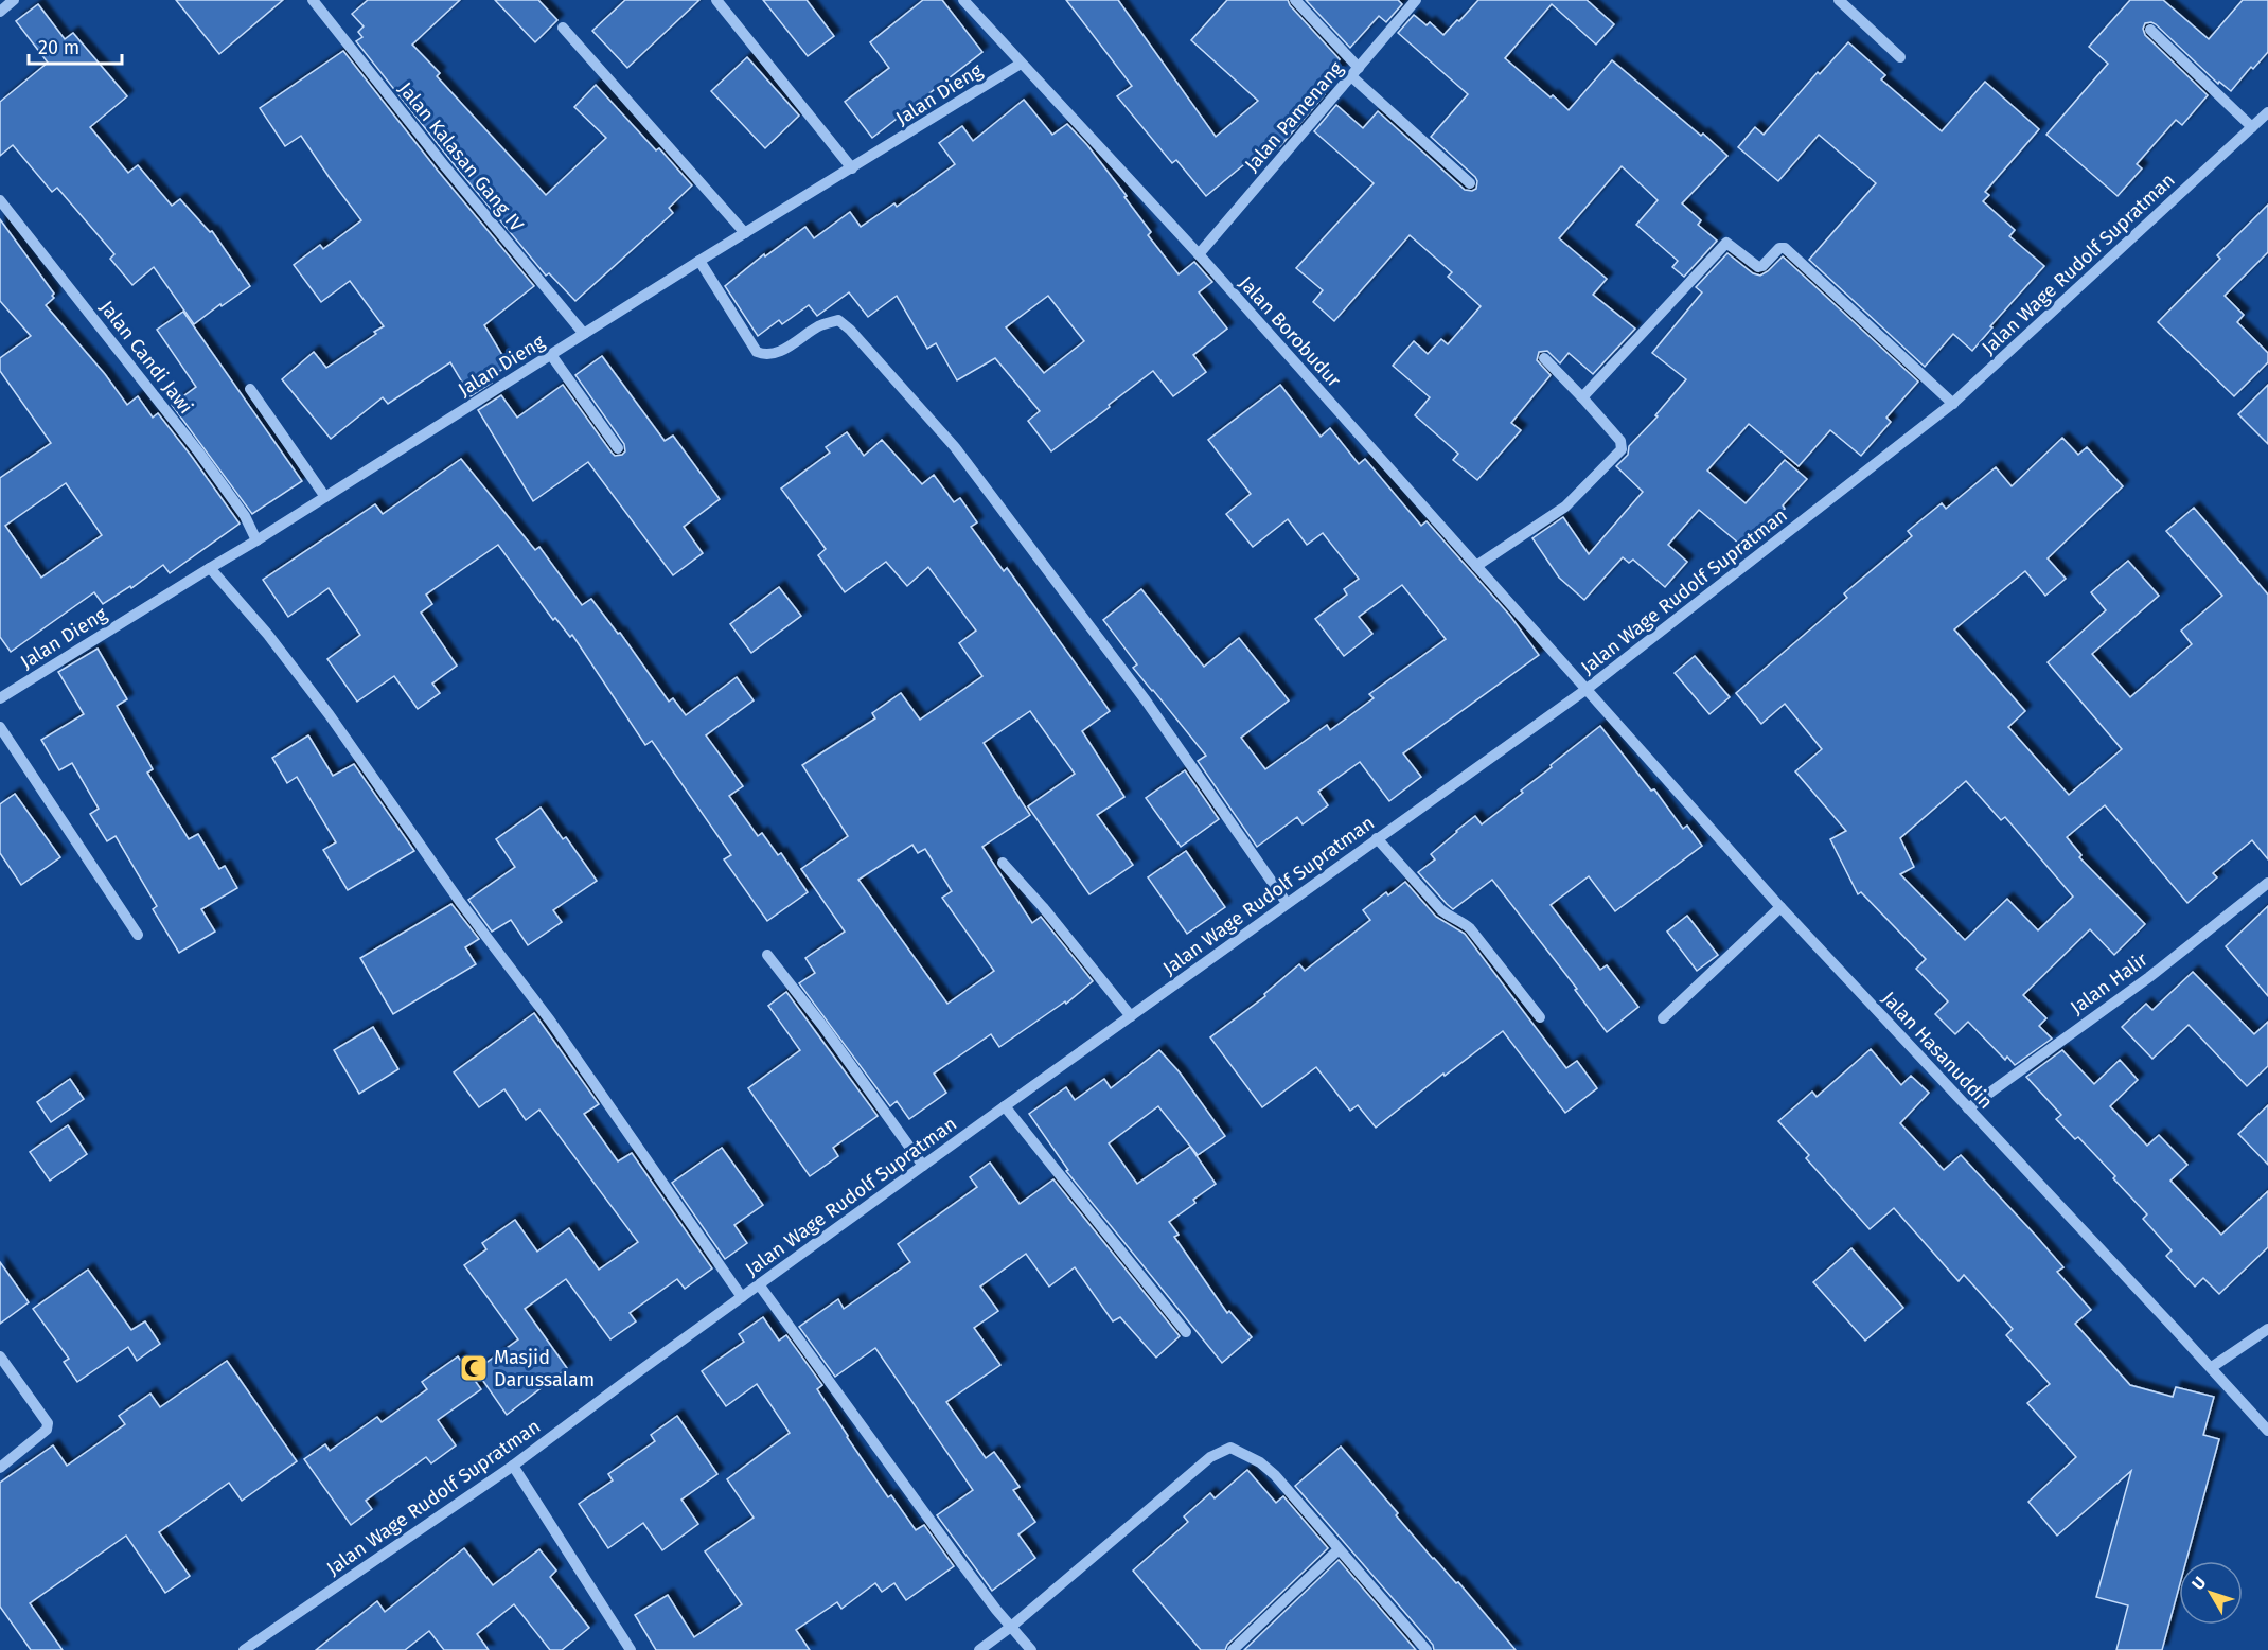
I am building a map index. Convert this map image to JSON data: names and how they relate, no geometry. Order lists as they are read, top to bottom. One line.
{"streets":{"street":["Jalan Dieng","Jalan Pamenang","Jalan Kalasan Gang IV","Jalan Wage Rudolf Supratman","Jalan Borobudur","Jalan Candi Jawi","Jalan Halir","Jalan Hasanuddin"]},"crossings":[["Jalan Dieng","Jalan Kalasan Gang IV"],["Jalan Dieng","Jalan Borobudur"],["Jalan Dieng","Jalan Candi Jawi"],["Jalan Pamenang","Jalan Borobudur"],["Jalan Wage Rudolf Supratman","Jalan Borobudur"],["Jalan Wage Rudolf Supratman","Jalan Hasanuddin"],["Jalan Borobudur","Jalan Hasanuddin"],["Jalan Halir","Jalan Hasanuddin"]],"places":{"mosque":["Masjid Darussalam"]},"scale_bar":"20 m","north":"top left"}
